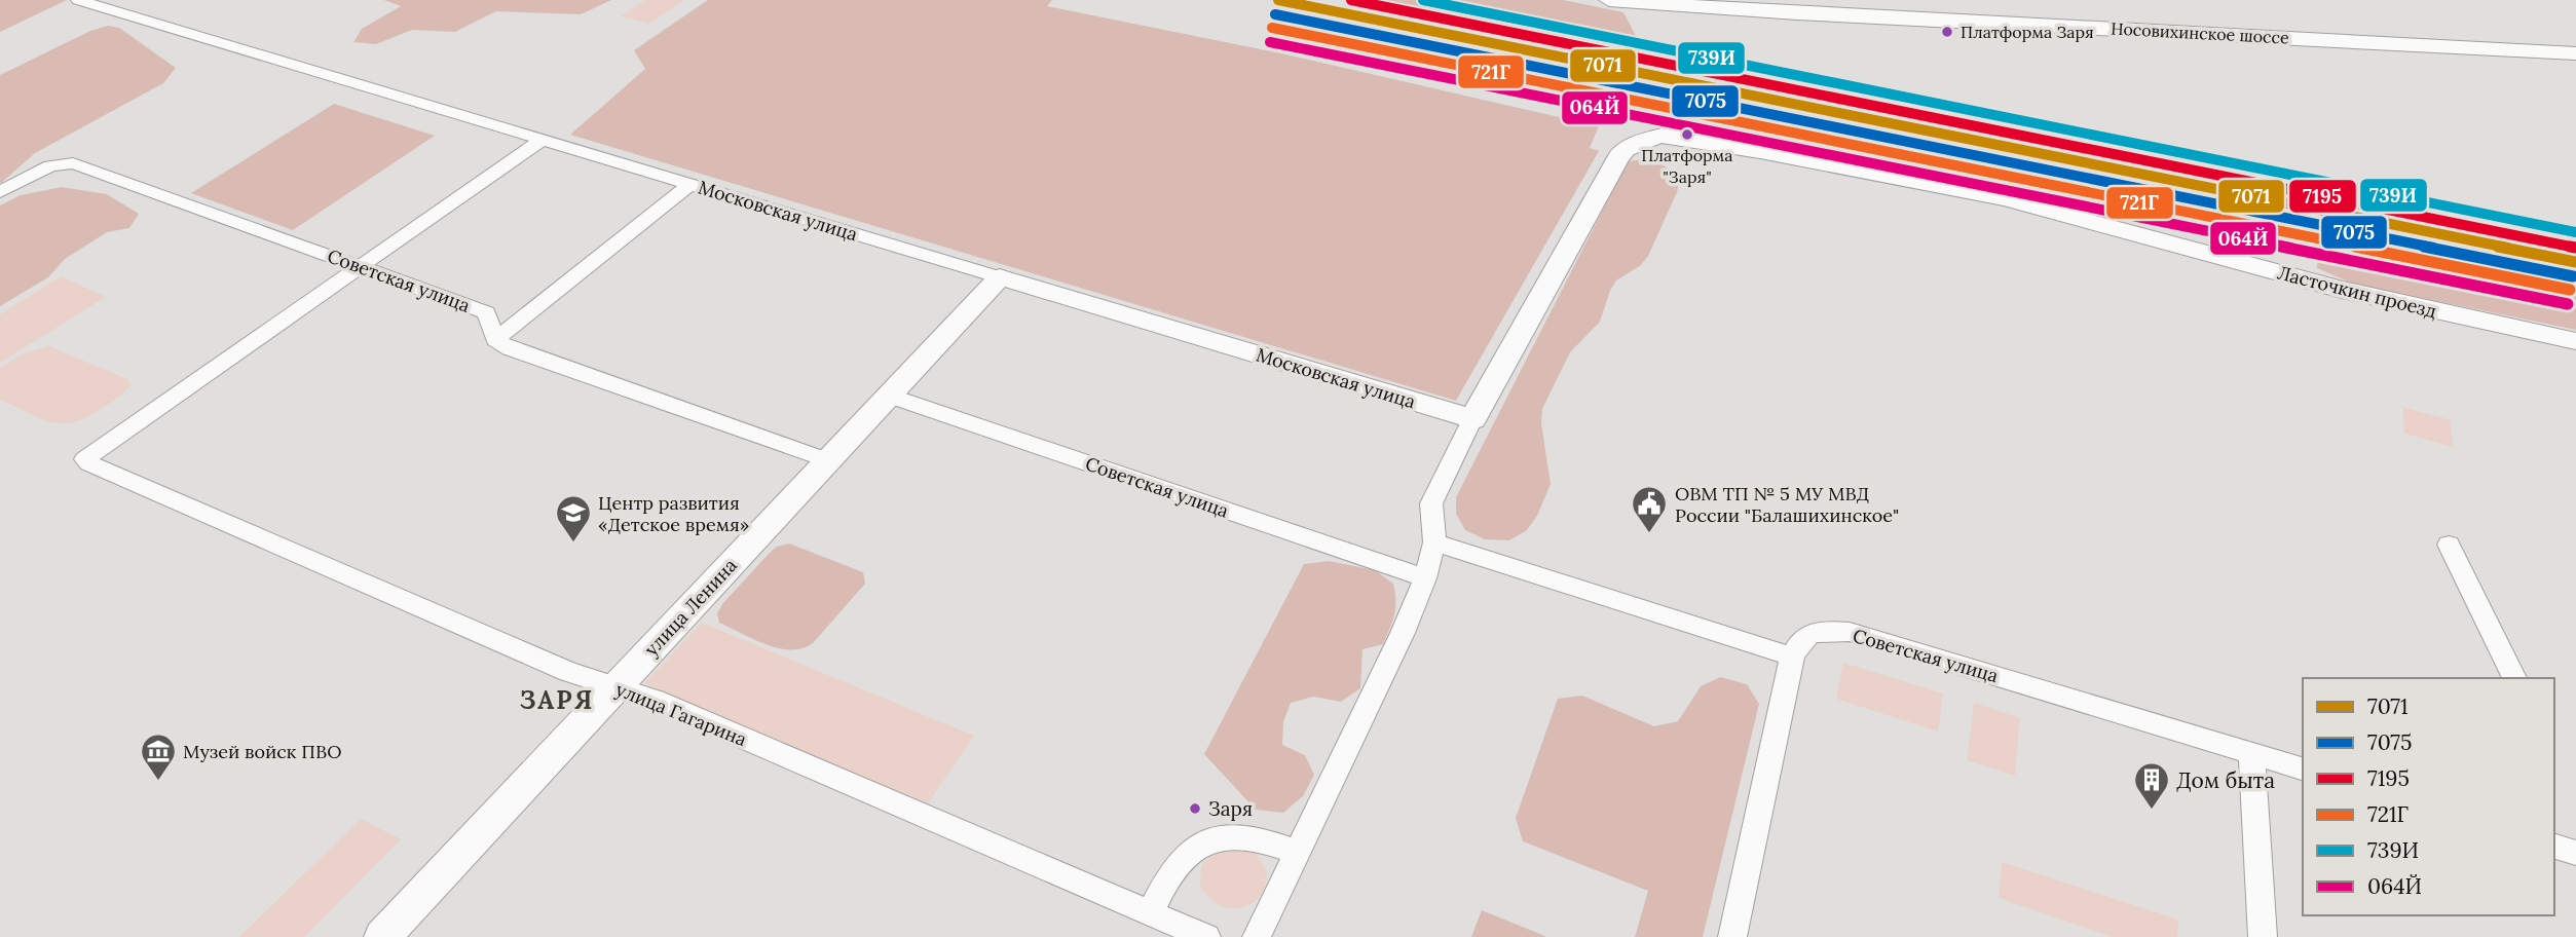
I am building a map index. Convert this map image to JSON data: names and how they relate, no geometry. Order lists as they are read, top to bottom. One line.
{"streets":{"street":["Носовихинское шоссе","Московская улица","Советская улица","Ласточкин проезд","улица Ленина","улица Гагарина"]},"crossings":[["Московская улица","Ласточкин проезд"],["Московская улица","улица Ленина"],["Советская улица","улица Ленина"],["Советская улица","улица Гагарина"],["улица Ленина","улица Гагарина"]],"districts":["ЗАРЯ"],"places":{"other":["Платформа Заря","Платформа \"Заря\"","Заря"],"public building":["ОВМ ТП № 5 МУ МВД России \"Балашихинское\""],"school or university":["Центр развития «Детское время»"],"museum":["Музей войск ПВО"],"building":["Дом быта"]},"lines":["transit line 7071","transit line 7195","transit line 739И","transit line 7075","transit line 721Г","transit line 064Й"],"legend":["7071","7075","7195","721Г","739И","064Й"]}
